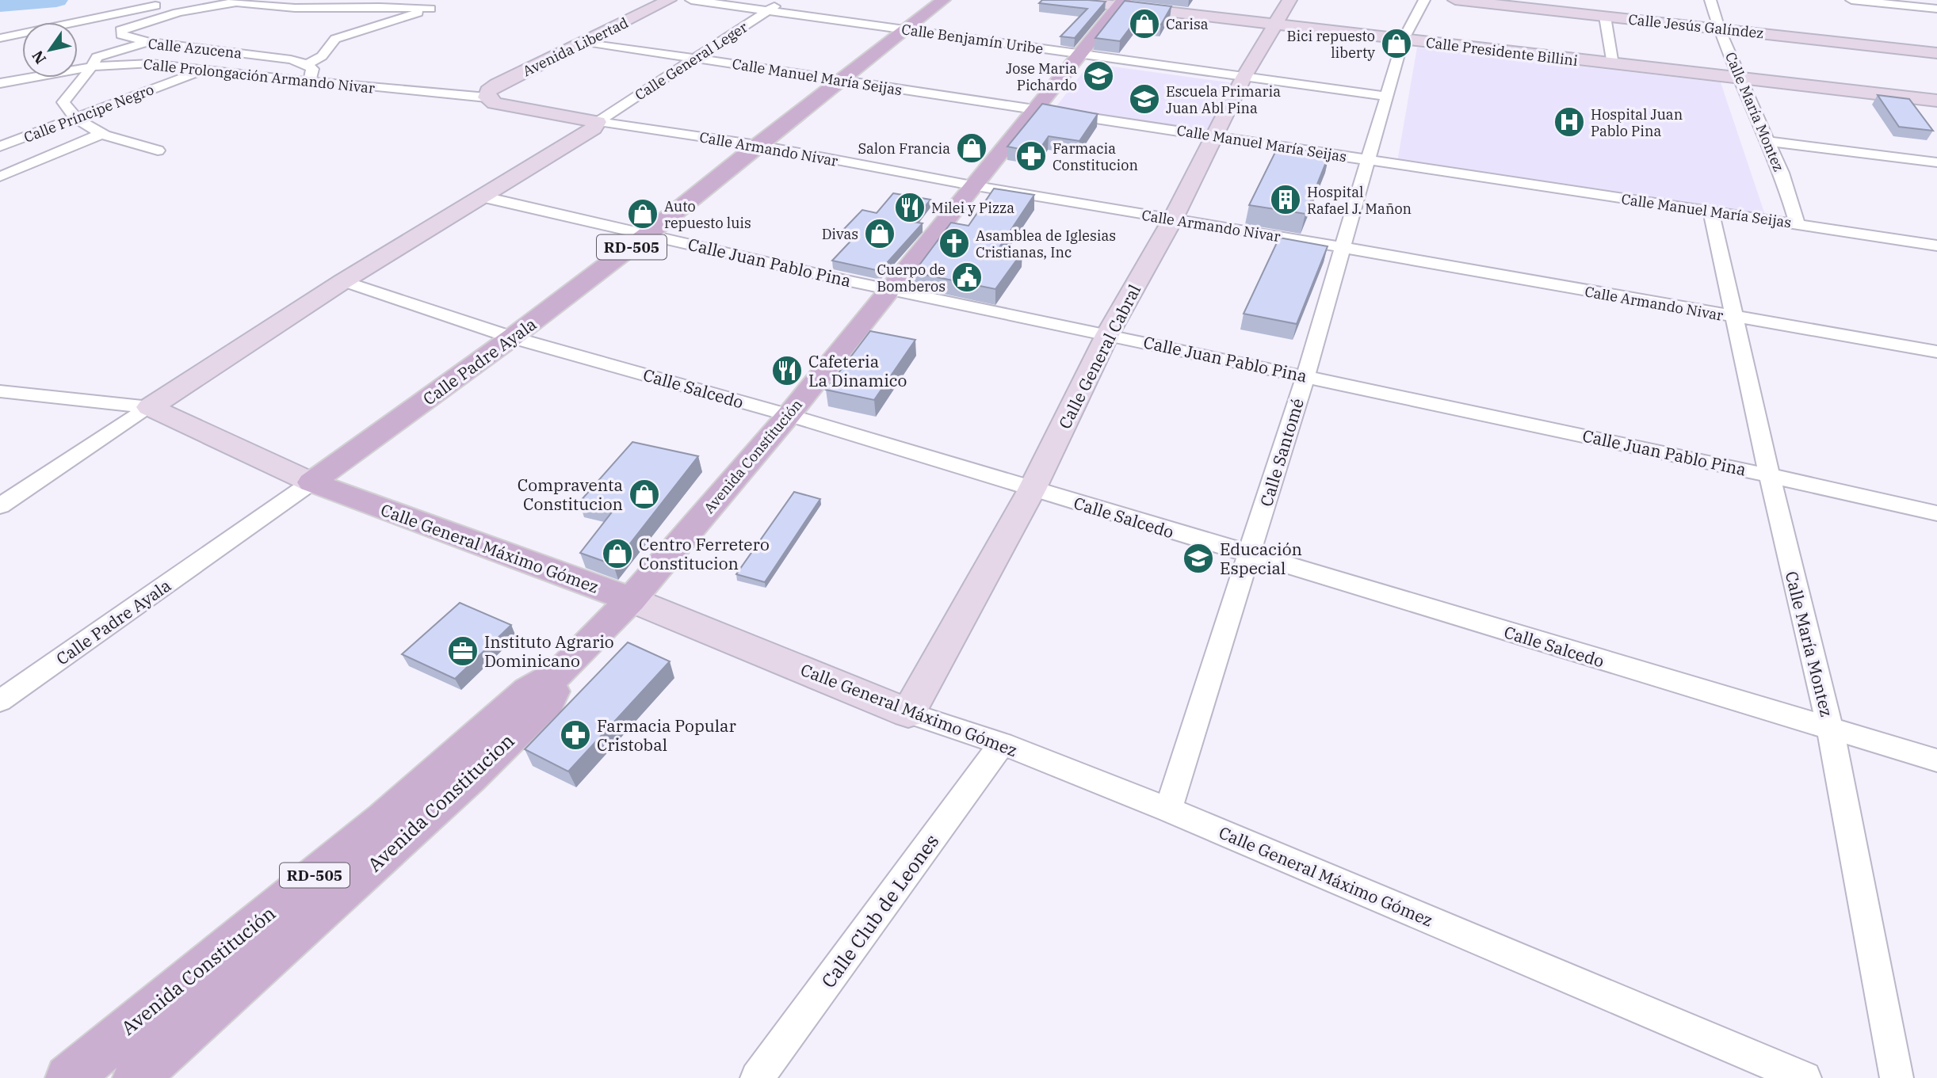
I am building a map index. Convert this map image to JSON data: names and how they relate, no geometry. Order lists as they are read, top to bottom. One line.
{"streets":{"main road":["RD-505","Calle Padre Ayala","Avenida Constitución","Calle General Máximo Gómez","Avenida Constitucion"],"street":["Calle Jesús Galíndez","Calle Benjamín Uribe","Avenida Libertad","Calle Azucena","Calle Presidente Billini","Calle General Leger","Calle Prolongación Armando Nivar","Calle Manuel María Seijas","Calle María Montez","Calle Príncipe Negro","Calle Armando Nivar","Calle Juan Pablo Pina","Calle General Cabral","Calle Salcedo","Calle Santomé","Calle Club de Leones"]},"crossings":[["Calle Jesús Galíndez","Calle María Montez"],["Calle Benjamín Uribe","Calle General Leger"],["Calle Benjamín Uribe","Calle General Cabral"],["Calle Benjamín Uribe","Calle Padre Ayala"],["Calle Benjamín Uribe","Calle Santomé"],["Calle Benjamín Uribe","Avenida Constitución"],["Avenida Libertad","Calle Prolongación Armando Nivar"],["Avenida Libertad","Calle Manuel María Seijas"],["Avenida Libertad","Calle Armando Nivar"],["Calle Azucena","Calle Prolongación Armando Nivar"],["Calle Azucena","Calle Príncipe Negro"],["Calle Presidente Billini","Calle María Montez"],["Calle Presidente Billini","Calle General Cabral"],["Calle Presidente Billini","Calle Santomé"],["Calle Presidente Billini","Avenida Constitución"],["Calle General Leger","Calle Manuel María Seijas"],["Calle General Leger","Calle Armando Nivar"],["Calle Prolongación Armando Nivar","Calle Príncipe Negro"],["Calle Prolongación Armando Nivar","Calle Armando Nivar"],["Calle Manuel María Seijas","Calle María Montez"],["Calle Manuel María Seijas","Calle General Cabral"],["Calle Manuel María Seijas","Calle Padre Ayala"],["Calle Manuel María Seijas","Calle Santomé"],["Calle Manuel María Seijas","Avenida Constitución"],["Calle María Montez","Calle Armando Nivar"],["Calle María Montez","Calle Juan Pablo Pina"],["Calle María Montez","Calle Salcedo"],["Calle Armando Nivar","Calle General Cabral"],["Calle Armando Nivar","Calle Padre Ayala"],["Calle Armando Nivar","Calle Santomé"],["Calle Armando Nivar","Avenida Constitución"],["RD-505","Avenida Constitución"],["RD-505","Calle General Máximo Gómez"],["RD-505","Avenida Constitucion"],["Calle Juan Pablo Pina","Calle General Cabral"],["Calle Juan Pablo Pina","Calle Padre Ayala"],["Calle Juan Pablo Pina","Calle Santomé"],["Calle Juan Pablo Pina","Avenida Constitución"],["Calle General Cabral","Calle Salcedo"],["Calle General Cabral","Calle General Máximo Gómez"],["Calle Padre Ayala","Calle Salcedo"],["Calle Padre Ayala","Calle General Máximo Gómez"],["Calle Salcedo","Calle Santomé"],["Calle Salcedo","Avenida Constitución"],["Calle Santomé","Calle General Máximo Gómez"],["Avenida Constitución","Calle General Máximo Gómez"],["Avenida Constitución","Avenida Constitucion"],["Calle General Máximo Gómez","Calle Club de Leones"]],"places":{"shop":["Carisa","Bici repuesto liberty","Salon Francia","Auto repuesto luis","Divas","Compraventa Constitucion","Centro Ferretero Constitucion"],"school or university":["Jose Maria Pichardo","Escuela Primaria Juan Abl Pina","Educación Especial"],"hospital":["Hospital Juan Pablo Pina"],"pharmacy":["Farmacia Constitucion","Farmacia Popular Cristobal"],"building":["Hospital Rafael J. Mañon"],"restaurant":["Milei y Pizza","Cafeteria La Dinamico"],"church":["Asamblea de Iglesias Cristianas, Inc"],"public building":["Cuerpo de Bomberos"],"office":["Instituto Agrario Dominicano"]},"north":"bottom left"}
